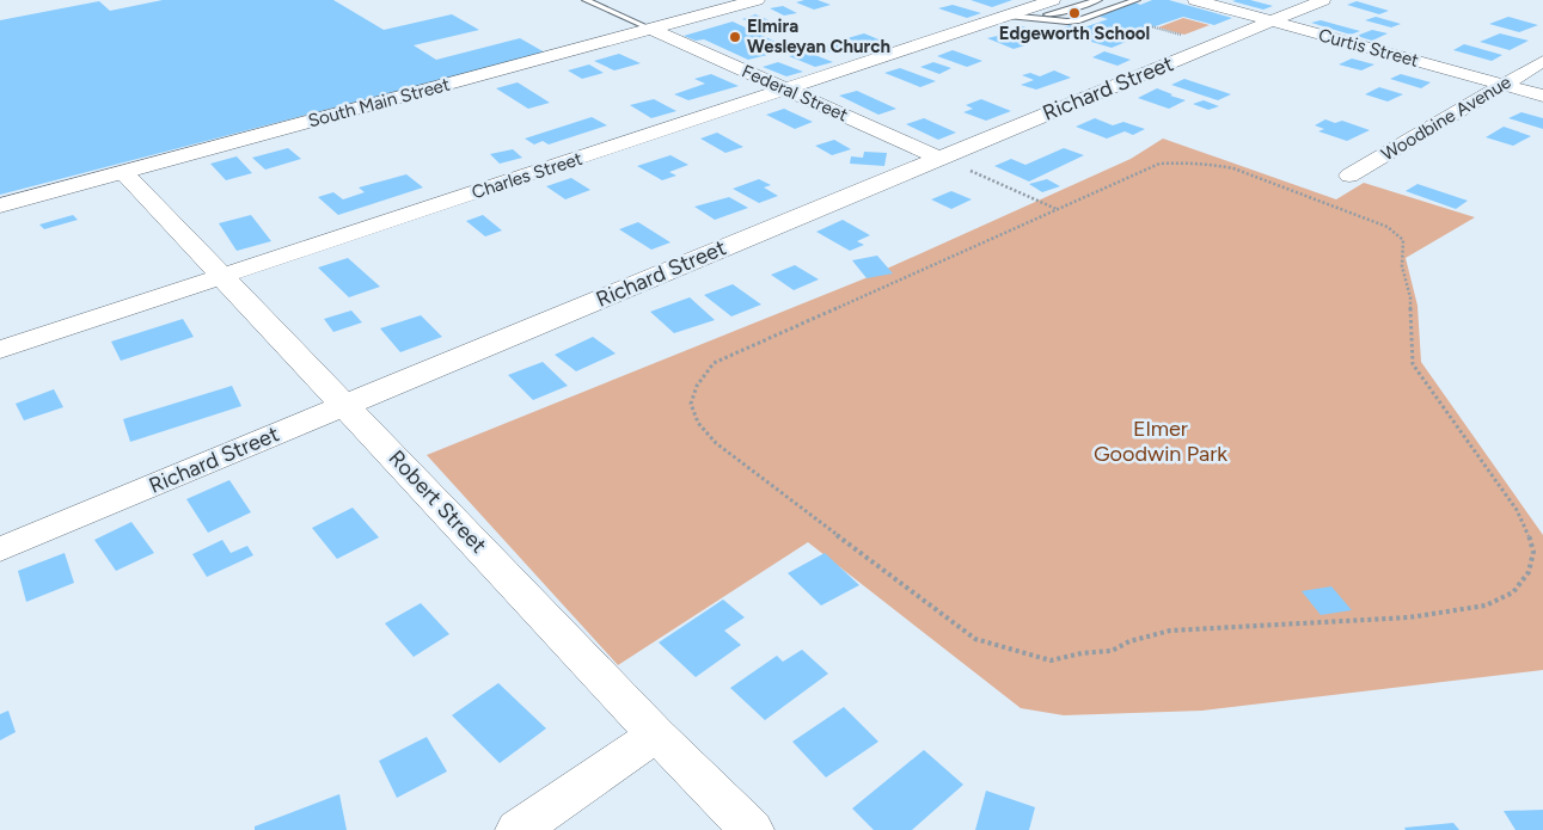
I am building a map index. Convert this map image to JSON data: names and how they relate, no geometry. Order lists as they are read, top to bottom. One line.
{"streets":{"street":["Curtis Street","Richard Street","Federal Street","South Main Street","Woodbine Avenue","Charles Street","Robert Street"]},"crossings":[["Curtis Street","Richard Street"],["Curtis Street","Woodbine Avenue"],["Richard Street","Federal Street"],["Richard Street","Robert Street"],["Federal Street","South Main Street"],["Federal Street","Charles Street"],["South Main Street","Robert Street"],["Charles Street","Robert Street"]],"parks":["Elmer Goodwin Park"],"places":["Edgeworth School","Elmira Wesleyan Church"]}
